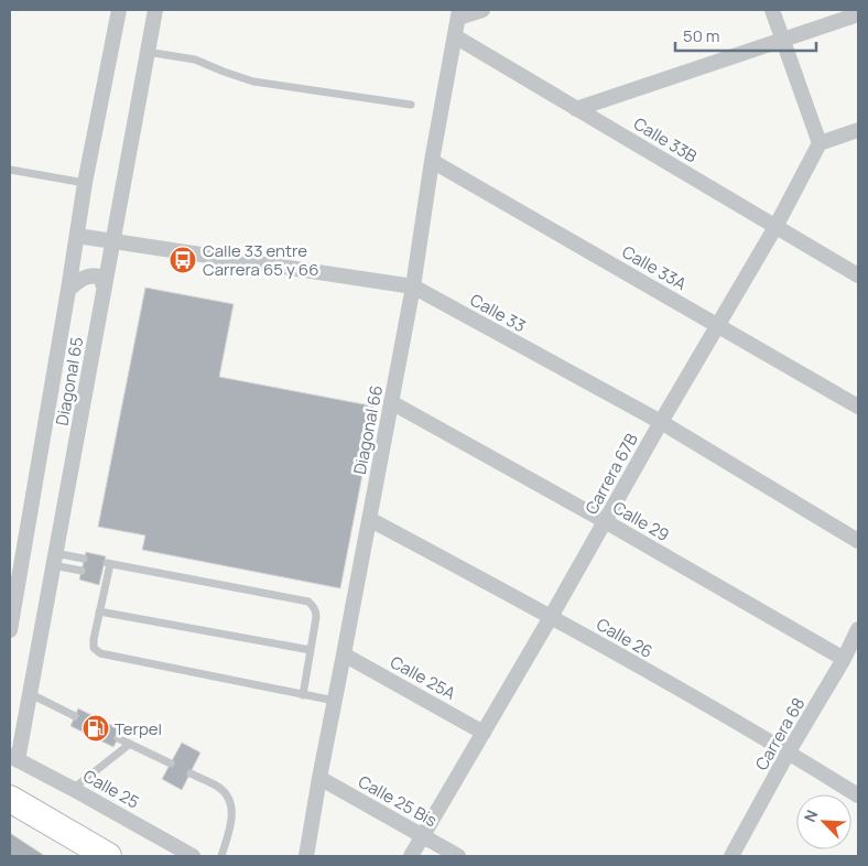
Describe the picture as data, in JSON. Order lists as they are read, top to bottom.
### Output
{
  "streets": {
    "street": [
      "Calle 33B",
      "Calle 33A",
      "Calle 33",
      "Diagonal 65",
      "Diagonal 66",
      "Carrera 67B",
      "Calle 29",
      "Calle 26",
      "Calle 25A",
      "Carrera 68",
      "Calle 25",
      "Calle 25 Bis"
    ]
  },
  "crossings": [
    ["Calle 33B", "Diagonal 66"],
    ["Calle 33B", "Carrera 67B"],
    ["Calle 33A", "Diagonal 66"],
    ["Calle 33A", "Carrera 67B"],
    ["Calle 33", "Diagonal 65"],
    ["Calle 33", "Diagonal 66"],
    ["Calle 33", "Carrera 67B"],
    ["Diagonal 65", "Calle 25"],
    ["Diagonal 66", "Calle 29"],
    ["Diagonal 66", "Calle 26"],
    ["Diagonal 66", "Calle 25A"],
    ["Diagonal 66", "Calle 25 Bis"],
    ["Carrera 67B", "Calle 29"],
    ["Carrera 67B", "Calle 26"],
    ["Carrera 67B", "Calle 25A"],
    ["Carrera 67B", "Calle 25 Bis"],
    ["Calle 29", "Carrera 68"],
    ["Calle 26", "Carrera 68"]
  ],
  "places": {
    "bus stop": ["Calle 33 entre Carrera 65 y 66"],
    "fuel station": ["Terpel"]
  },
  "scale_bar": "50 m",
  "north": "top left"
}
